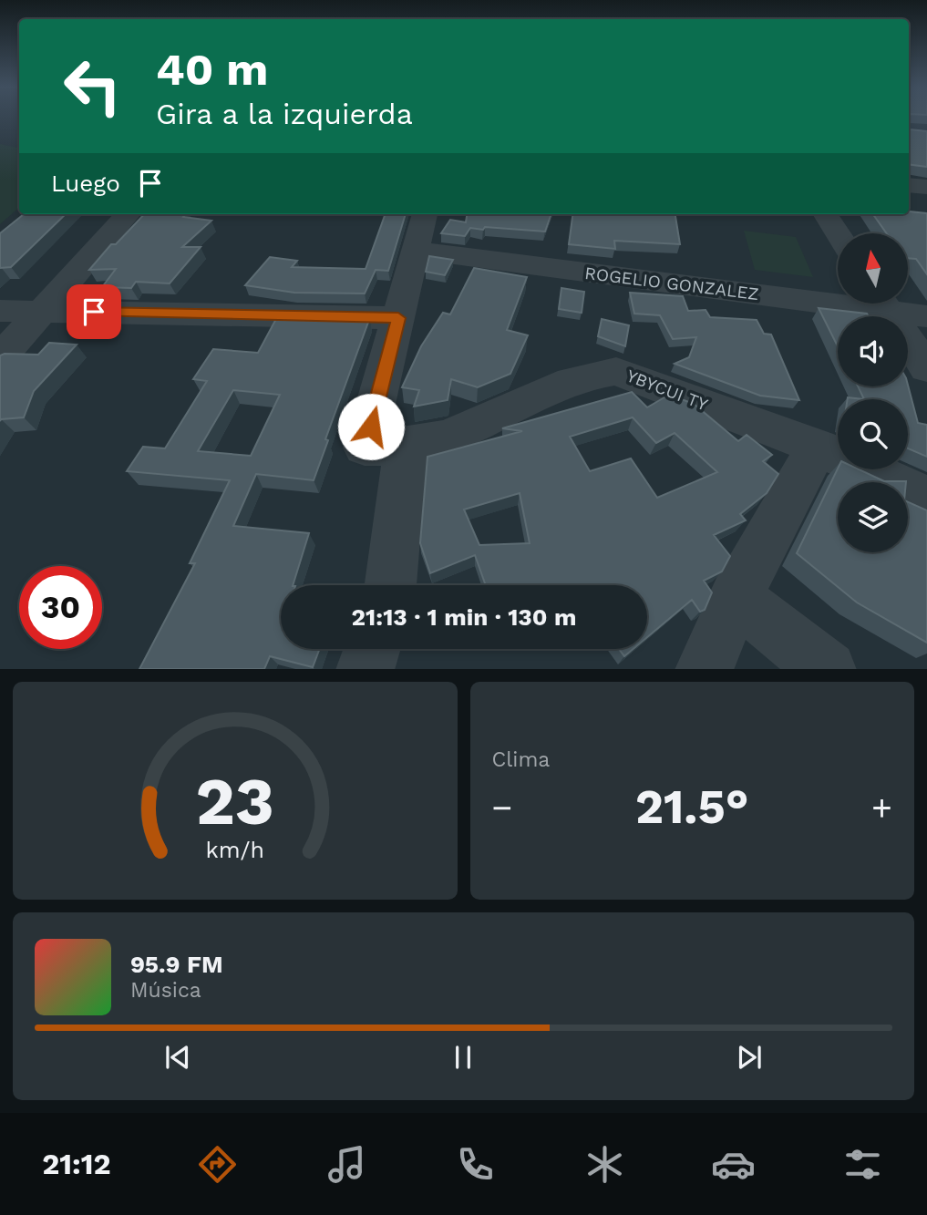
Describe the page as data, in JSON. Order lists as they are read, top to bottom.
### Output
{
  "streets": {
    "street": ["ROGELIO GONZALEZ", "YBYCUI TY"]
  },
  "north": "top",
  "page": {
    "turn": ["40 m", "Gira a la izquierda"],
    "then": "Luego",
    "limit": "30",
    "trip": "21:13 · 1 min · 130 m",
    "tile": "Clima",
    "heat": ["−", "21.5°", "+"],
    "song": ["95.9 FM", "Música"],
    "tabs": "21:12",
    "gauge": ["23", "km/h"]
  }
}
